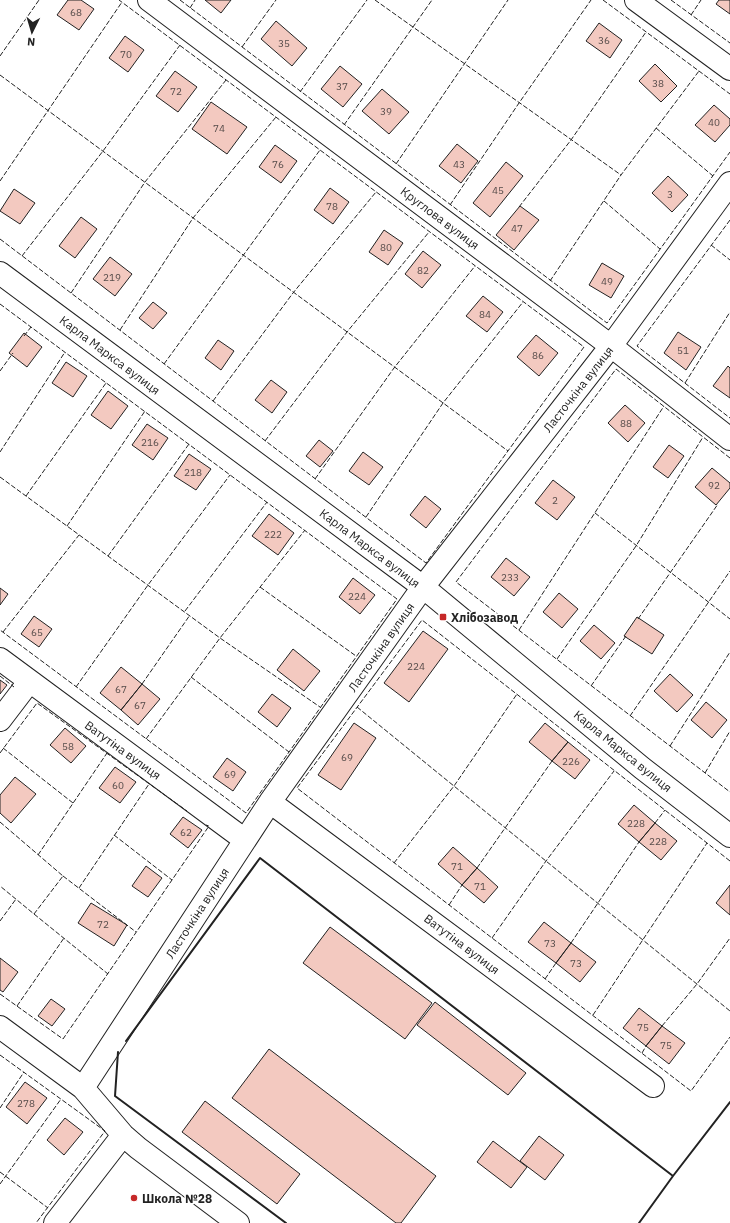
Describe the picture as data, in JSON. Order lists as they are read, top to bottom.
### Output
{
  "streets": {
    "street": [
      "Круглова вулиця",
      "Карла Маркса вулиця",
      "Ласточкіна вулиця",
      "Ватутіна вулиця"
    ]
  },
  "crossings": [
    ["Круглова вулиця", "Ласточкіна вулиця"],
    ["Карла Маркса вулиця", "Ласточкіна вулиця"],
    ["Ласточкіна вулиця", "Ватутіна вулиця"]
  ],
  "places": {
    "transit": ["Хлібозавод"],
    "other": ["Школа №28"]
  },
  "house_numbers": [
    "68",
    "36",
    "35",
    "70",
    "38",
    "37",
    "72",
    "39",
    "40",
    "74",
    "76",
    "43",
    "45",
    "3",
    "78",
    "47",
    "80",
    "82",
    "219",
    "49",
    "84",
    "51",
    "86",
    "88",
    "216",
    "218",
    "92",
    "2",
    "222",
    "233",
    "224",
    "65",
    "224",
    "67",
    "67",
    "58",
    "69",
    "226",
    "69",
    "60",
    "228",
    "62",
    "228",
    "71",
    "71",
    "72",
    "73",
    "73",
    "75",
    "75",
    "278"
  ],
  "north": "bottom"
}
